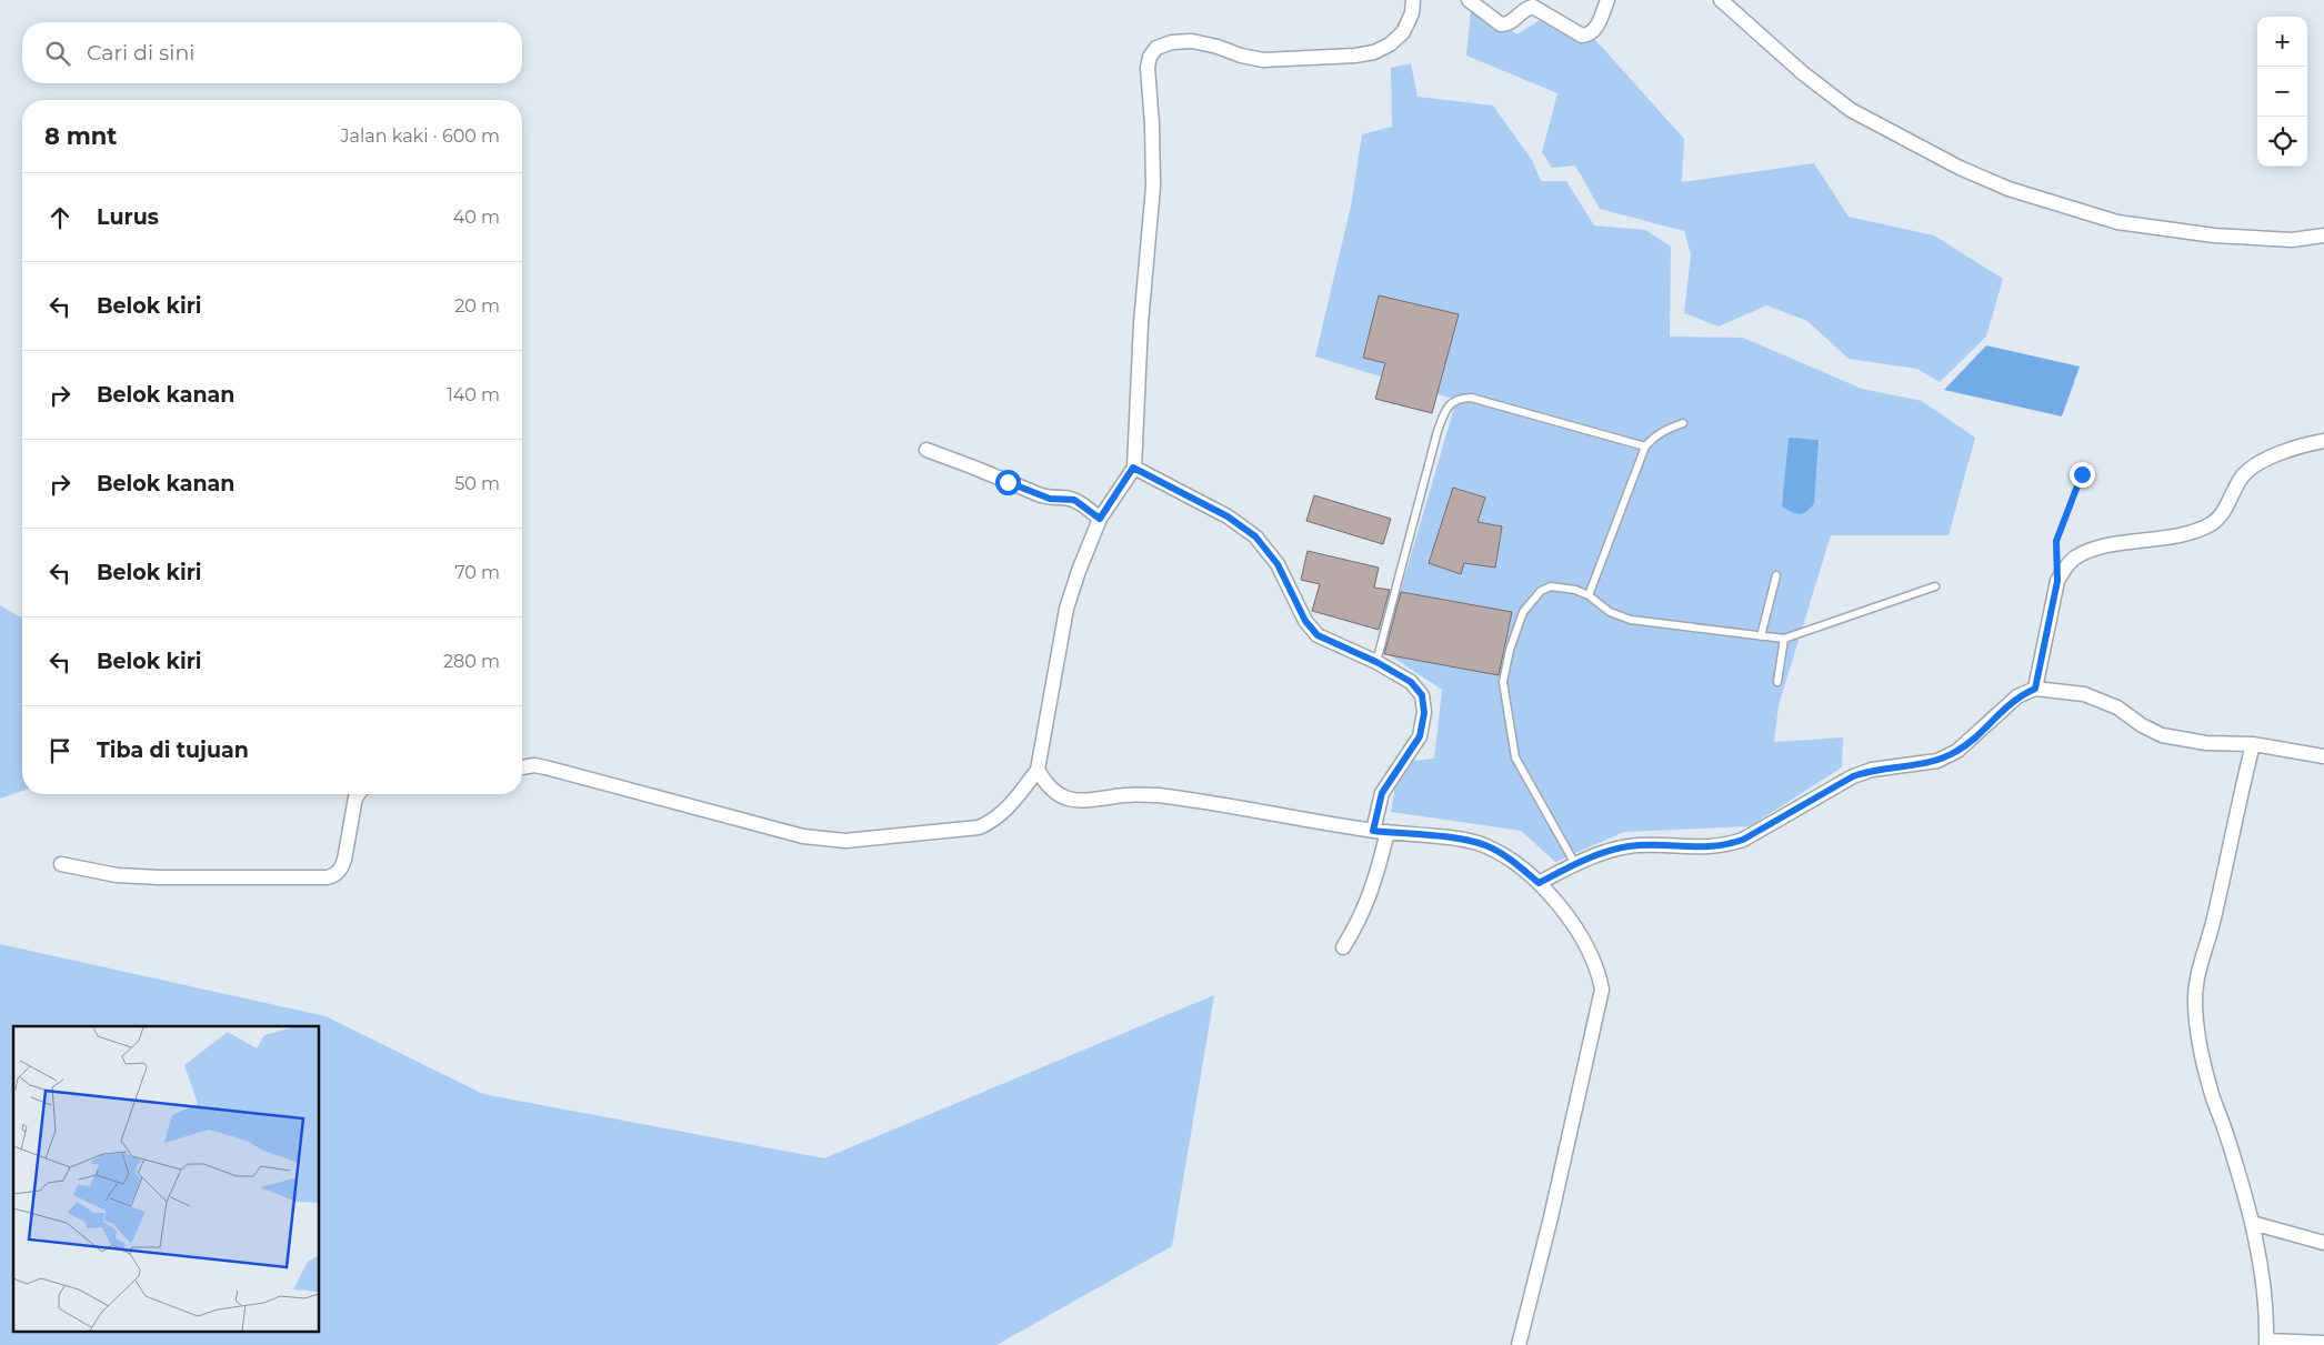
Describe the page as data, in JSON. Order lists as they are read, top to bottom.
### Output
{
  "page": {
    "map_buttons": ["+", "−"],
    "search": "Cari di sini",
    "heading": ["8 mnt", "Jalan kaki · 600 m"],
    "list": [
      ["Lurus", "40 m"],
      ["Belok kiri", "20 m"],
      ["Belok kanan", "140 m"],
      ["Belok kanan", "50 m"],
      ["Belok kiri", "70 m"],
      ["Belok kiri", "280 m"],
      "Tiba di tujuan"
    ]
  }
}
